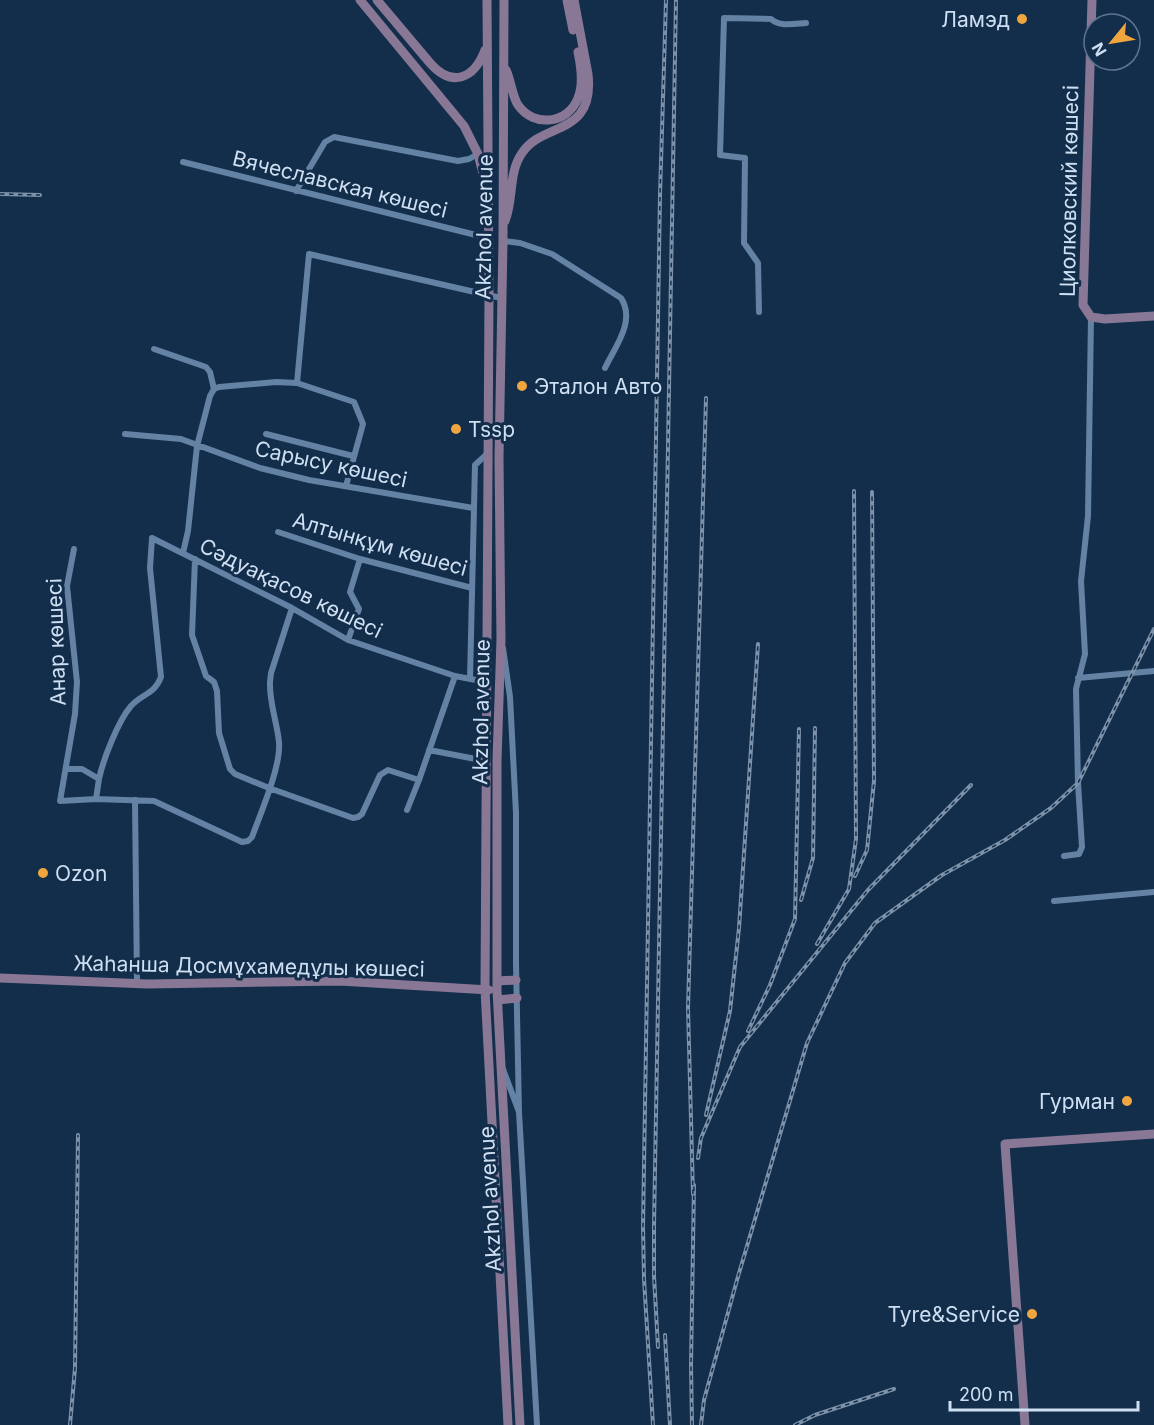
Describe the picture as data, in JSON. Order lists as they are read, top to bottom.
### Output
{
  "streets": {
    "main road": ["Циолковский көшесі", "Akzhol avenue", "Жаһанша Досмұхамедұлы көшесі"],
    "street": [
      "Вячеславская көшесі",
      "Сарысу көшесі",
      "Алтынқұм көшесі",
      "Сәдуақасов көшесі",
      "Анар көшесі"
    ]
  },
  "crossings": [
    ["Вячеславская көшесі", "Akzhol avenue"],
    ["Akzhol avenue", "Сәдуақасов көшесі"],
    ["Akzhol avenue", "Жаһанша Досмұхамедұлы көшесі"]
  ],
  "places": [
    "Ламэд",
    "Эталон Авто",
    "Tssp",
    "Ozon",
    "Гурман",
    "Tyre&Service"
  ],
  "scale_bar": "200 m",
  "north": "bottom left"
}
